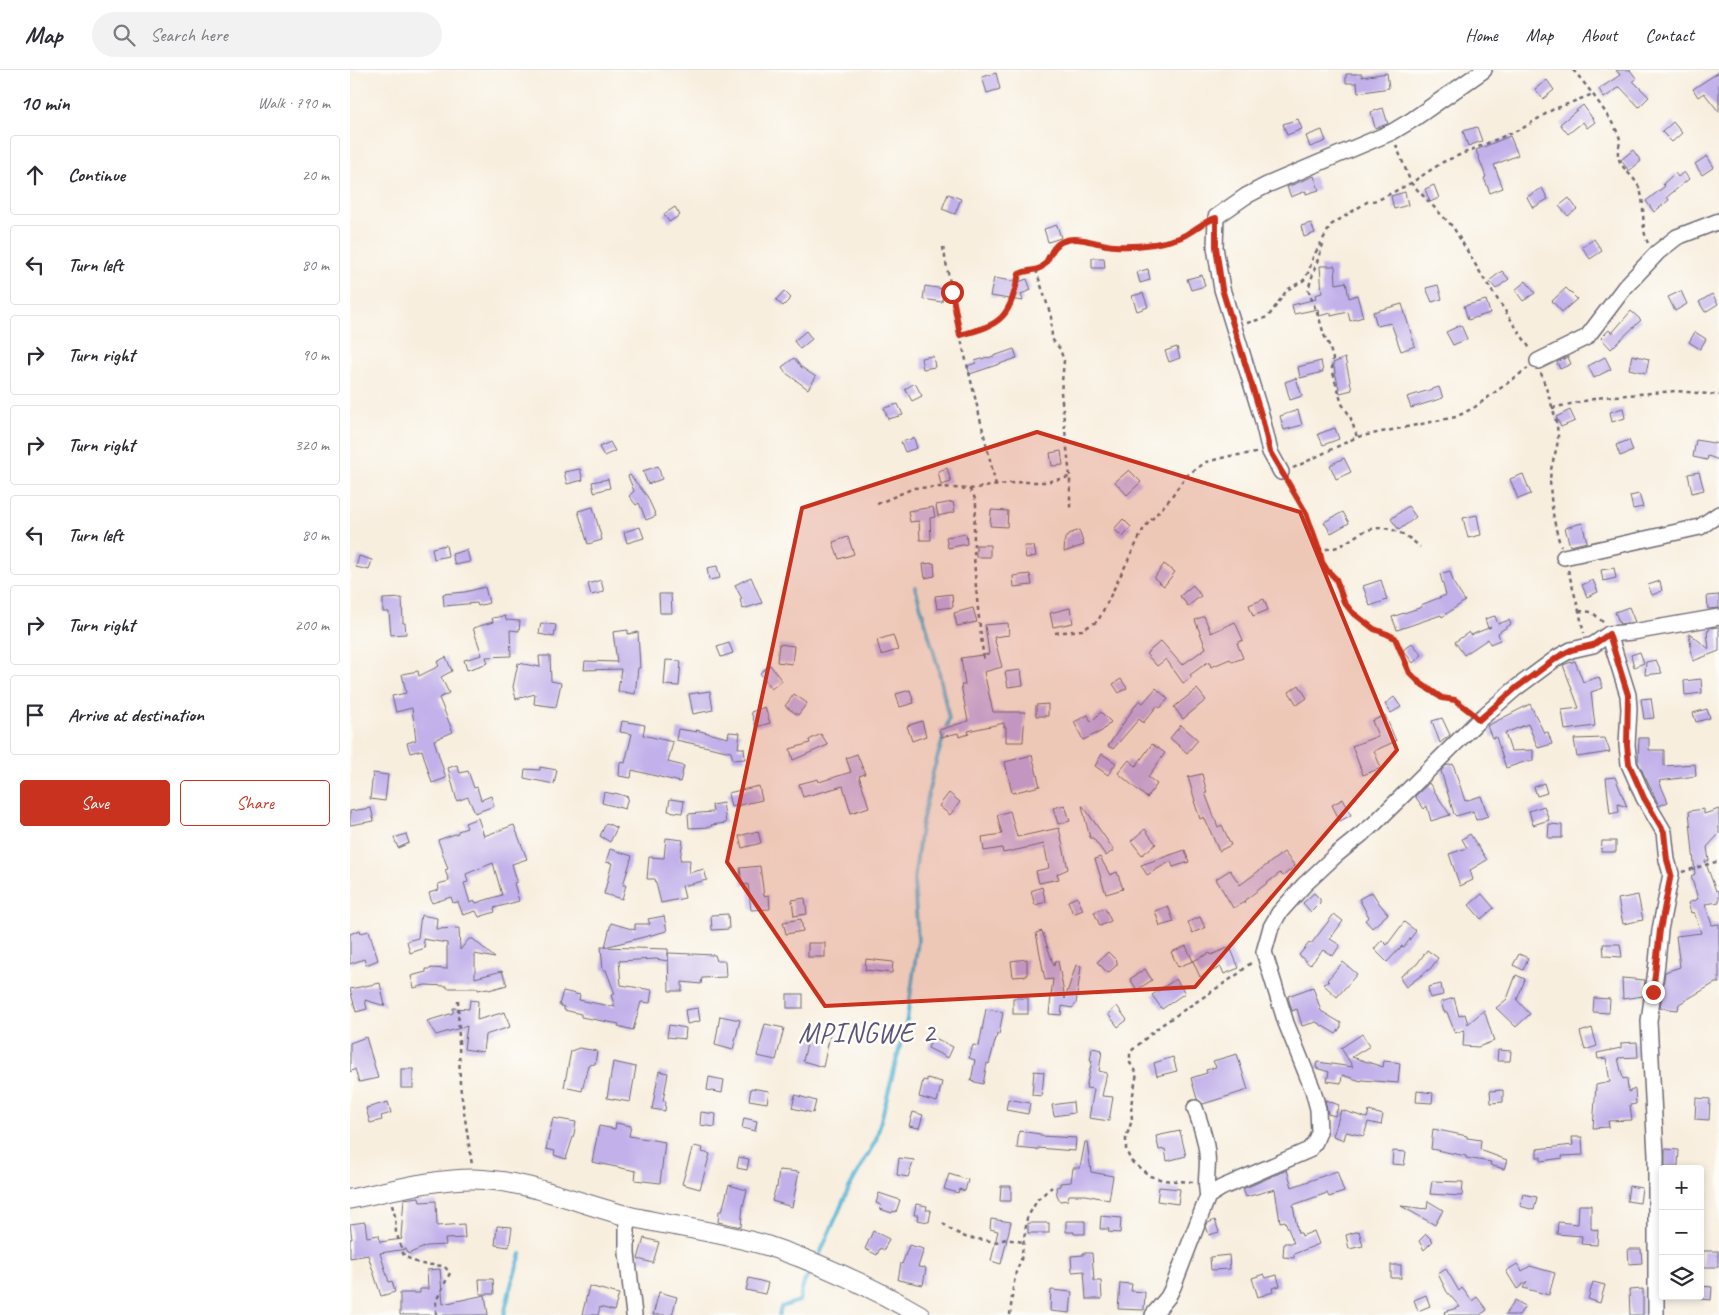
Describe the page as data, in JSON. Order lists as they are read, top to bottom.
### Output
{
  "districts": ["MPINGWE 2"],
  "page": {
    "header": "Map",
    "search": "Search here",
    "nav": [
      "Home",
      "Map",
      "About",
      "Contact"
    ],
    "heading": ["10 min", "Walk · 790 m"],
    "list": [
      ["Continue", "20 m"],
      ["Turn left", "80 m"],
      ["Turn right", "90 m"],
      ["Turn right", "320 m"],
      ["Turn left", "80 m"],
      ["Turn right", "200 m"],
      "Arrive at destination"
    ],
    "buttons": ["Save", "Share"],
    "map_buttons": ["+", "−"]
  }
}
